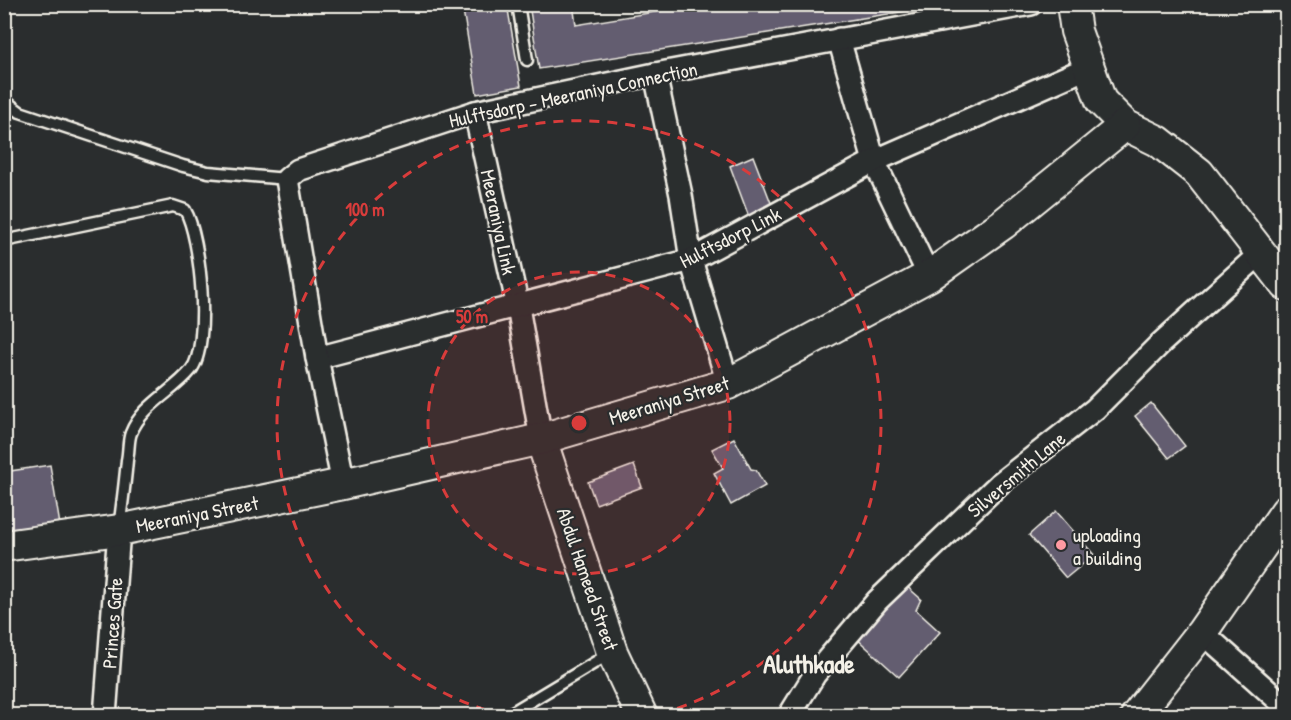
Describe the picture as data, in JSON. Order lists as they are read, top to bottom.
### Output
{
  "streets": {
    "street": [
      "Hulftsdorp – Meeraniya Connection",
      "Meeraniya Link",
      "Hulftsdorp Link",
      "Meeraniya Street",
      "Silversmith Lane",
      "Abdul Hameed Street",
      "Princes Gate"
    ]
  },
  "crossings": [
    ["Hulftsdorp – Meeraniya Connection", "Meeraniya Link"],
    ["Meeraniya Link", "Hulftsdorp Link"],
    ["Meeraniya Link", "Meeraniya Street"],
    ["Meeraniya Link", "Abdul Hameed Street"],
    ["Meeraniya Street", "Abdul Hameed Street"],
    ["Meeraniya Street", "Princes Gate"]
  ],
  "districts": ["Aluthkade"],
  "places": ["uploading a building"],
  "rings": ["100 m", "50 m"]
}
